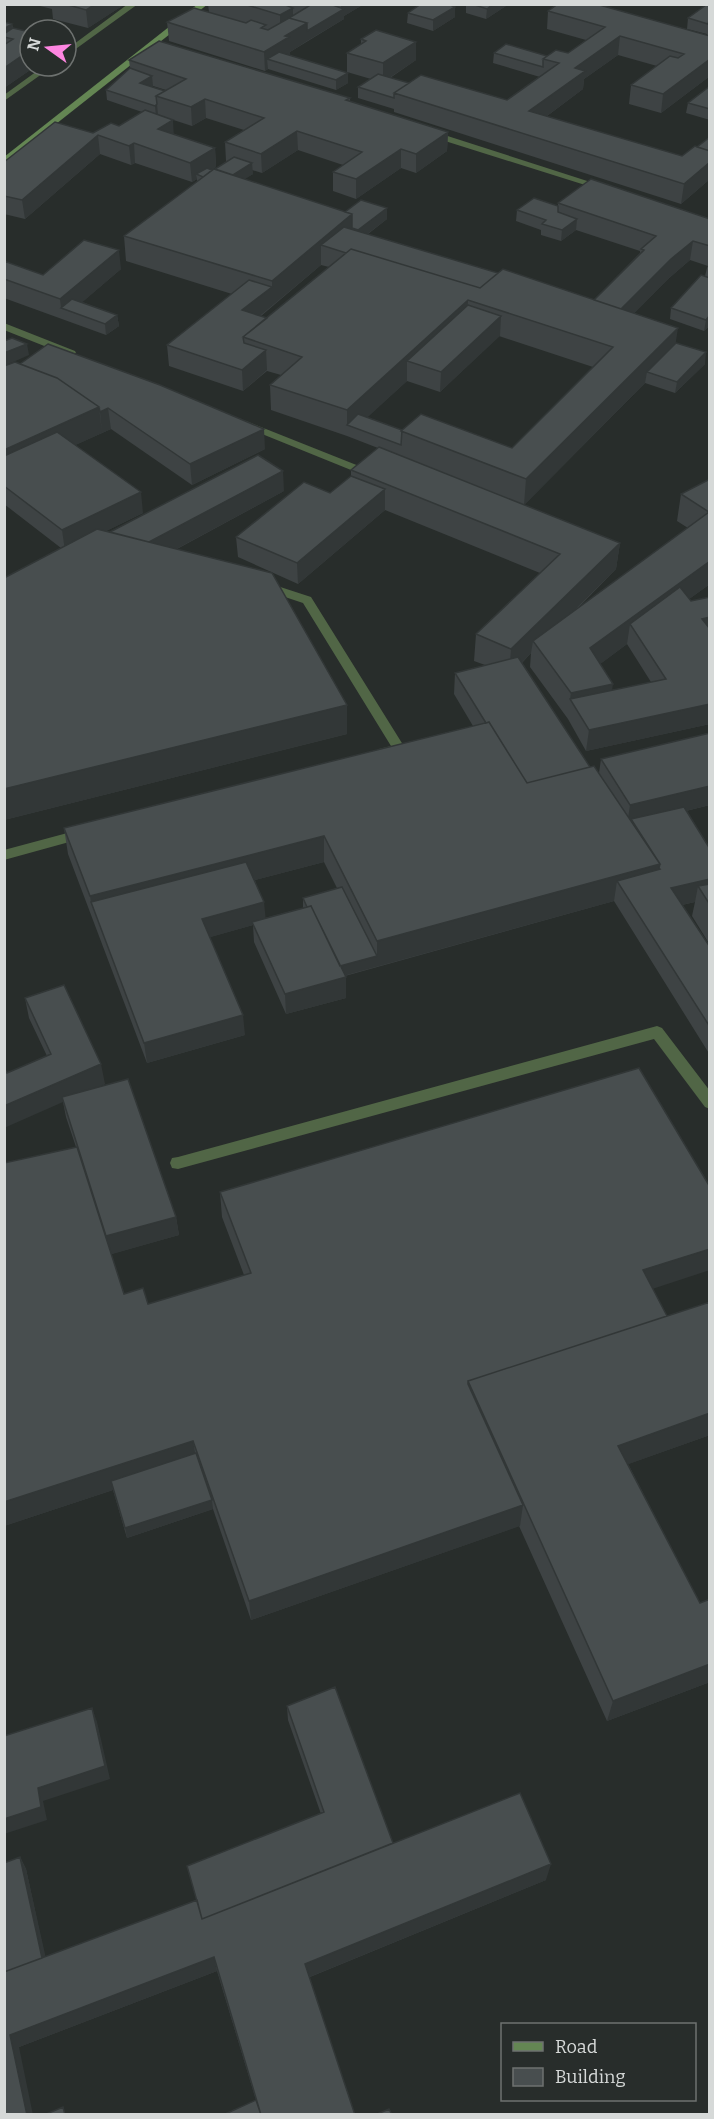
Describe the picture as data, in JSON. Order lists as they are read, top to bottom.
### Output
{
  "legend": ["Road", "Building"],
  "north": "left"
}
